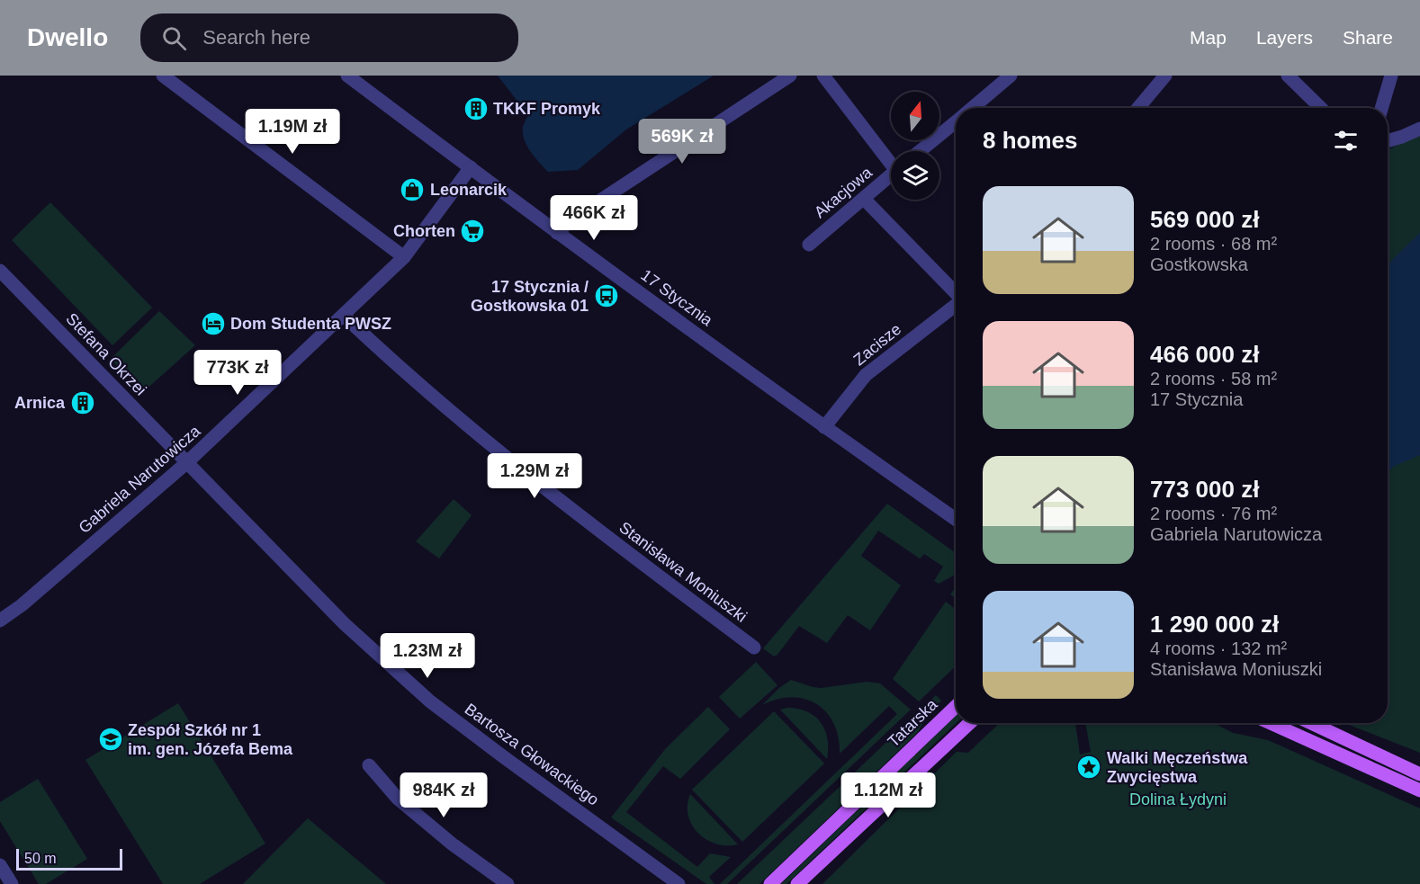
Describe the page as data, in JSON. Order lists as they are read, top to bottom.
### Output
{
  "streets": {
    "main road": ["Tatarska"],
    "street": [
      "Akacjowa",
      "17 Stycznia",
      "Zacisze",
      "Stefana Okrzei",
      "Gabriela Narutowicza",
      "Stanisława Moniuszki",
      "Bartosza Głowackiego"
    ]
  },
  "crossings": [
    ["17 Stycznia", "Zacisze"],
    ["17 Stycznia", "Gabriela Narutowicza"],
    ["Stefana Okrzei", "Gabriela Narutowicza"],
    ["Stefana Okrzei", "Bartosza Głowackiego"],
    ["Gabriela Narutowicza", "Stanisława Moniuszki"],
    ["Gabriela Narutowicza", "Bartosza Głowackiego"]
  ],
  "parks": ["Dolina Łydyni"],
  "places": {
    "building": ["TKKF Promyk", "Arnica"],
    "shop": ["Leonarcik"],
    "supermarket": ["Chorten"],
    "bus stop": ["17 Stycznia / Gostkowska 01"],
    "hotel": ["Dom Studenta PWSZ"],
    "school or university": ["Zespół Szkół nr 1 im. gen. Józefa Bema"],
    "place": ["Walki Męczeństwa Zwycięstwa"]
  },
  "scale_bar": "50 m",
  "north": "top",
  "page": {
    "header": "Dwello",
    "search": "Search here",
    "nav": ["Map", "Layers", "Share"],
    "heading": "8 homes",
    "price": [
      "1.19M zł",
      "569K zł",
      "466K zł",
      "773K zł",
      "1.29M zł",
      "1.23M zł",
      "984K zł",
      "1.12M zł"
    ],
    "list": [
      {
        "name": "569 000 zł",
        "note": "2 rooms · 68 m² · Gostkowska"
      },
      {
        "name": "466 000 zł",
        "note": "2 rooms · 58 m² · 17 Stycznia"
      },
      {
        "name": "773 000 zł",
        "note": "2 rooms · 76 m² · Gabriela Narutowicza"
      },
      {
        "name": "1 290 000 zł",
        "note": "4 rooms · 132 m² · Stanisława Moniuszki"
      }
    ],
    "scale": "50 m"
  }
}
